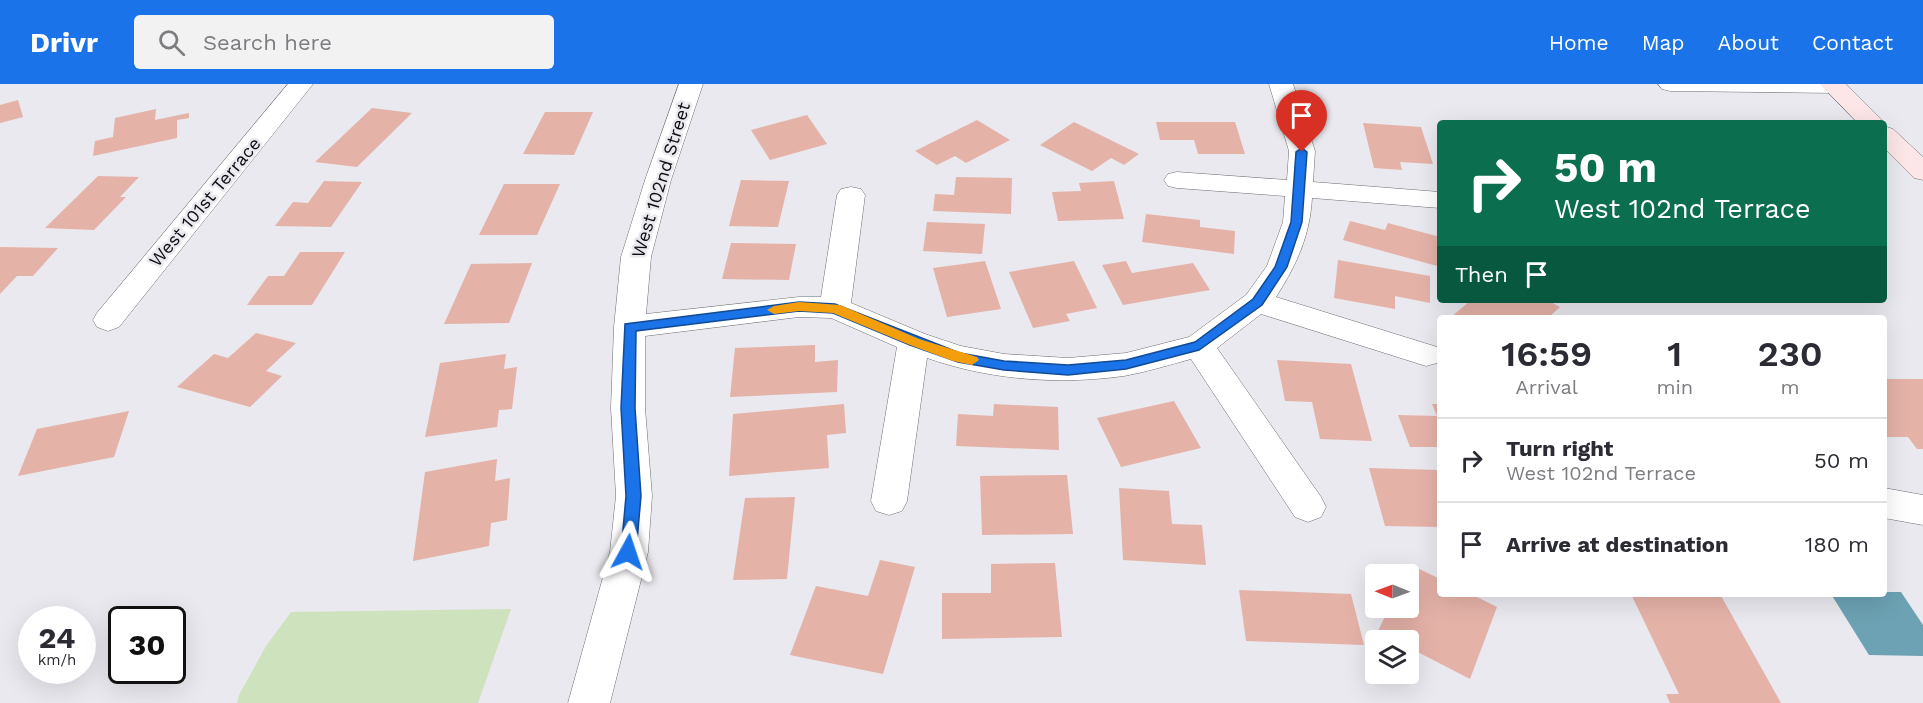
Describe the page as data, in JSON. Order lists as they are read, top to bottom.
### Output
{
  "streets": {
    "street": ["West 102nd Street", "West 101st Terrace"]
  },
  "north": "left",
  "page": {
    "header": "Drivr",
    "search": "Search here",
    "nav": [
      "Home",
      "Map",
      "About",
      "Contact"
    ],
    "turn": ["50 m", "West 102nd Terrace"],
    "then": "Then",
    "eta": [
      "16:59",
      "Arrival",
      "1",
      "min",
      "230",
      "m"
    ],
    "list": [
      {
        "name": "Turn right",
        "note": "West 102nd Terrace",
        "value": "50 m"
      },
      {
        "name": "Arrive at destination",
        "value": "180 m"
      }
    ],
    "speed": "24 km/h",
    "limit": "30"
  }
}
